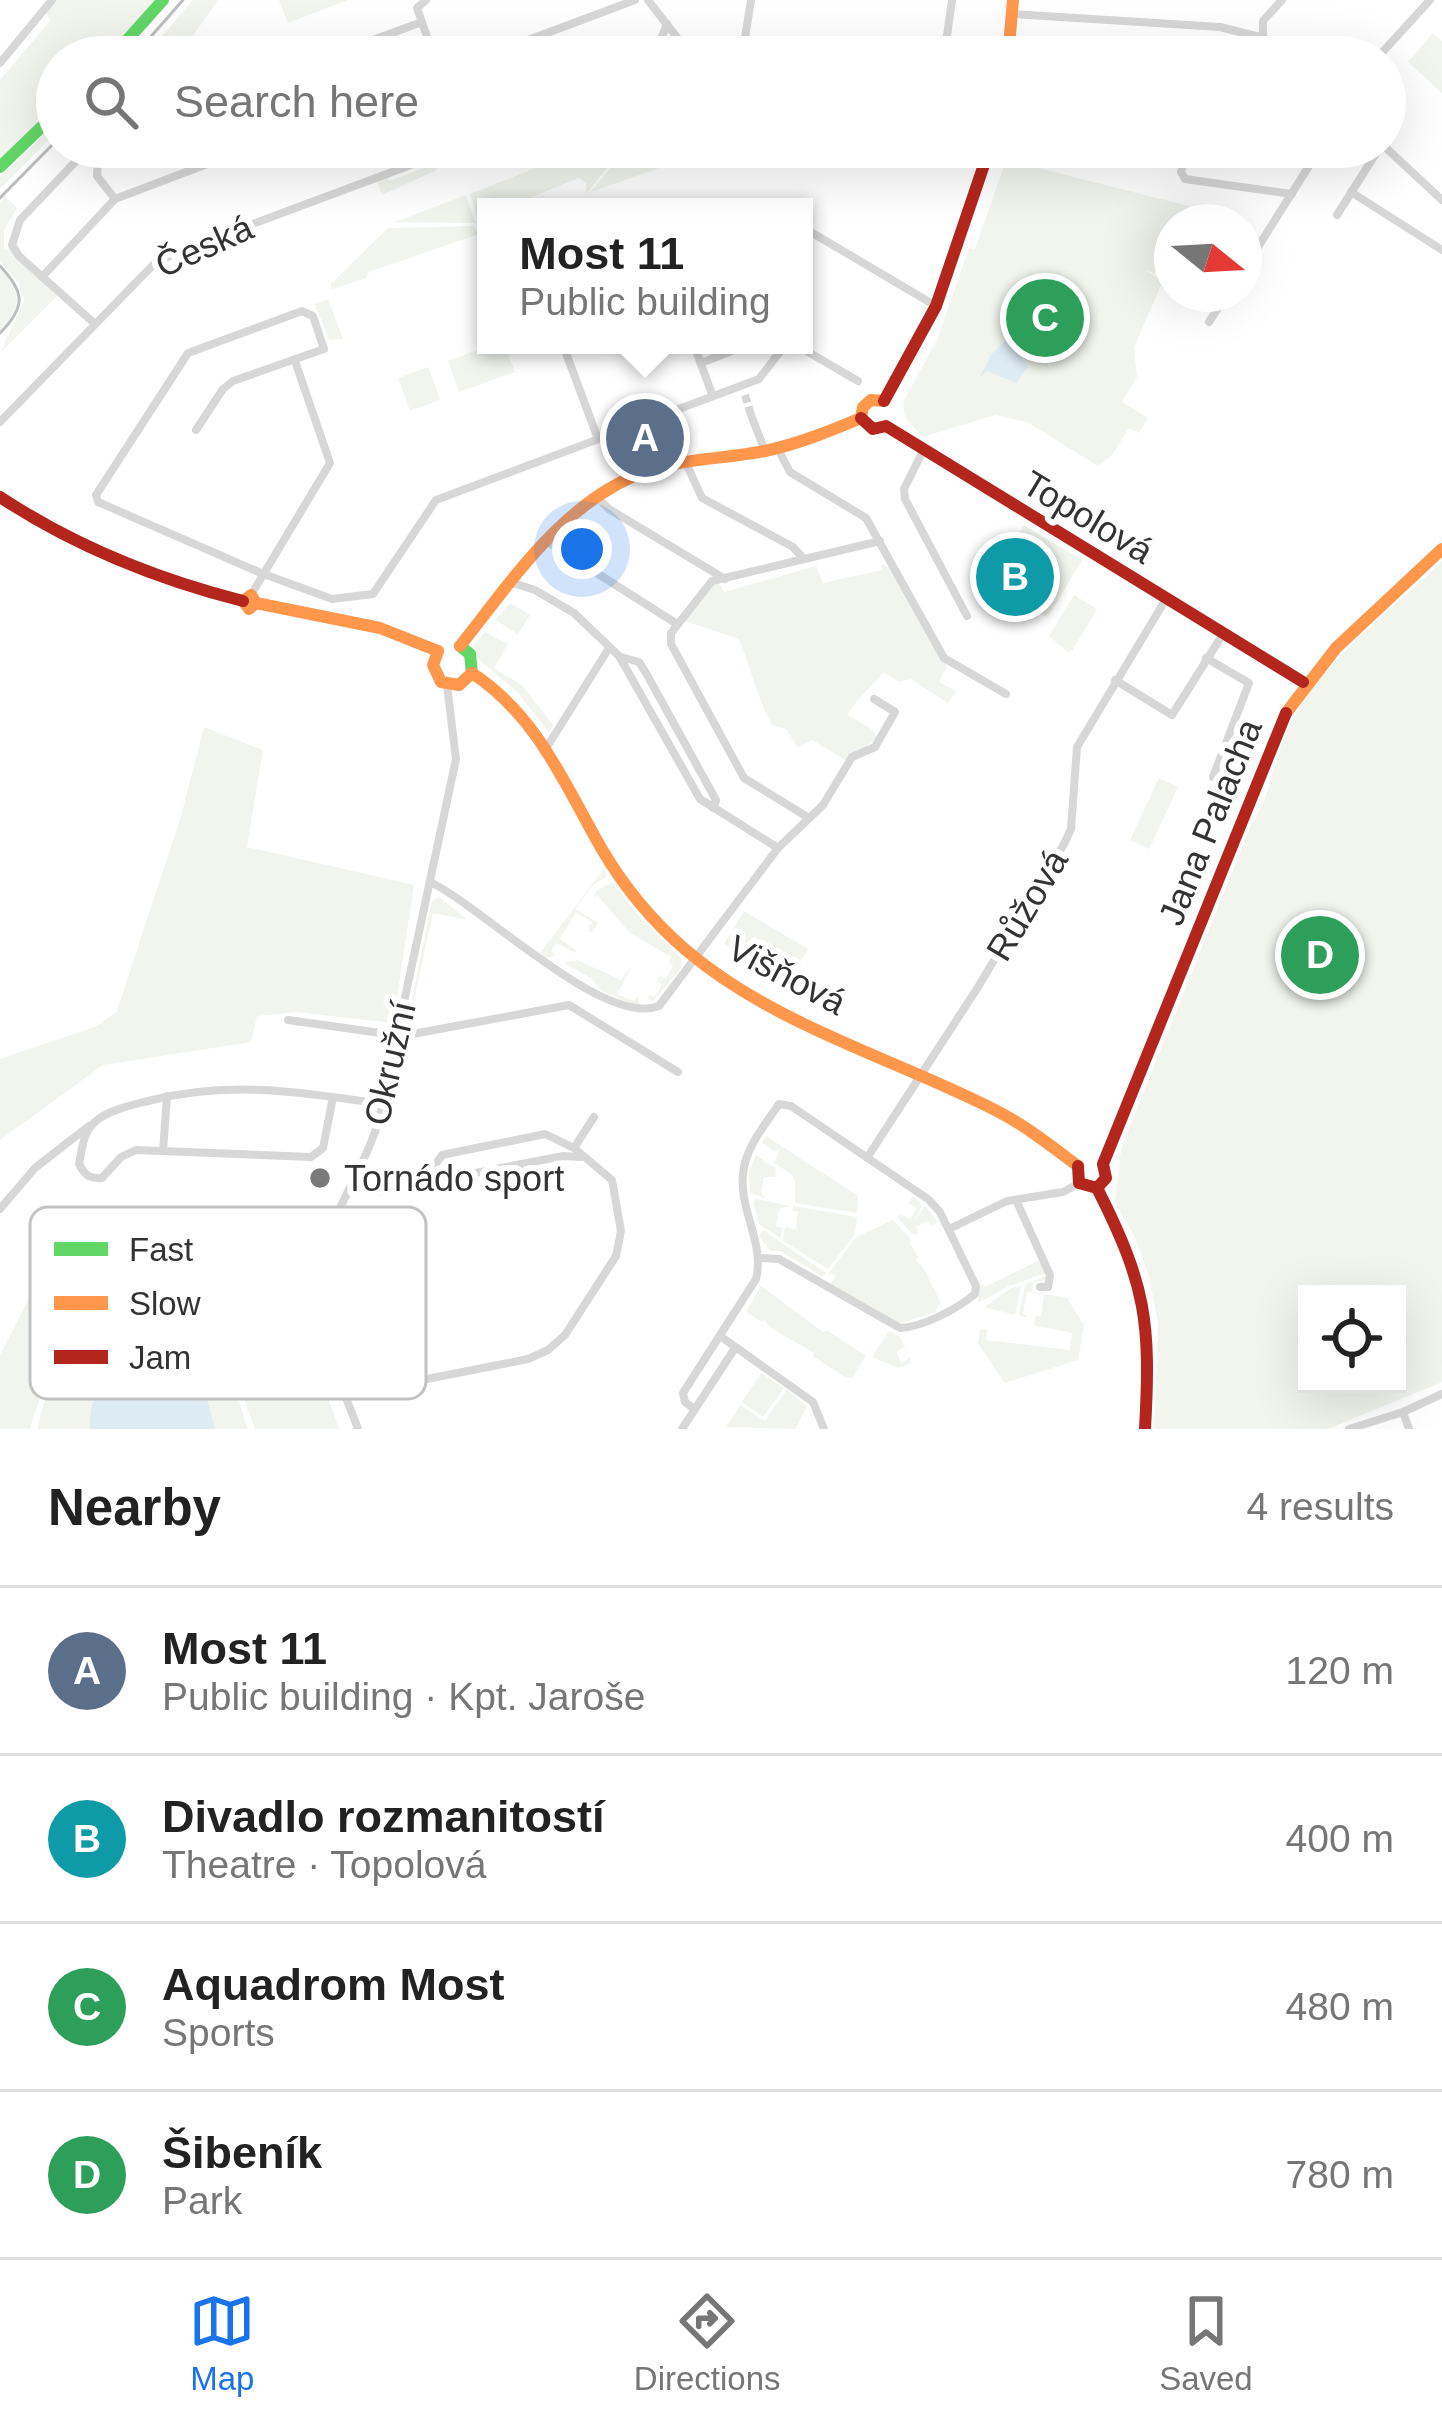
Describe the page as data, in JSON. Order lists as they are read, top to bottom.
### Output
{
  "streets": {
    "street": [
      "Česká",
      "Topolová",
      "Jana Palacha",
      "Růžová",
      "Višňová",
      "Okružní"
    ]
  },
  "crossings": [
    ["Topolová", "Jana Palacha"],
    ["Topolová", "Růžová"],
    ["Jana Palacha", "Višňová"],
    ["Růžová", "Višňová"],
    ["Višňová", "Okružní"]
  ],
  "places": ["Tornádo sport"],
  "legend": ["Fast", "Slow", "Jam"],
  "north": "right",
  "page": {
    "search": "Search here",
    "popup": ["Most 11", "Public building"],
    "pins": [
      "C",
      "A",
      "B",
      "D"
    ],
    "heading": ["Nearby", "4 results"],
    "list": [
      {
        "mark": "A",
        "name": "Most 11",
        "note": "Public building · Kpt. Jaroše",
        "value": "120 m"
      },
      {
        "mark": "B",
        "name": "Divadlo rozmanitostí",
        "note": "Theatre · Topolová",
        "value": "400 m"
      },
      {
        "mark": "C",
        "name": "Aquadrom Most",
        "note": "Sports",
        "value": "480 m"
      },
      {
        "mark": "D",
        "name": "Šibeník",
        "note": "Park",
        "value": "780 m"
      }
    ],
    "nav": ["Map", "Directions", "Saved"]
  }
}
